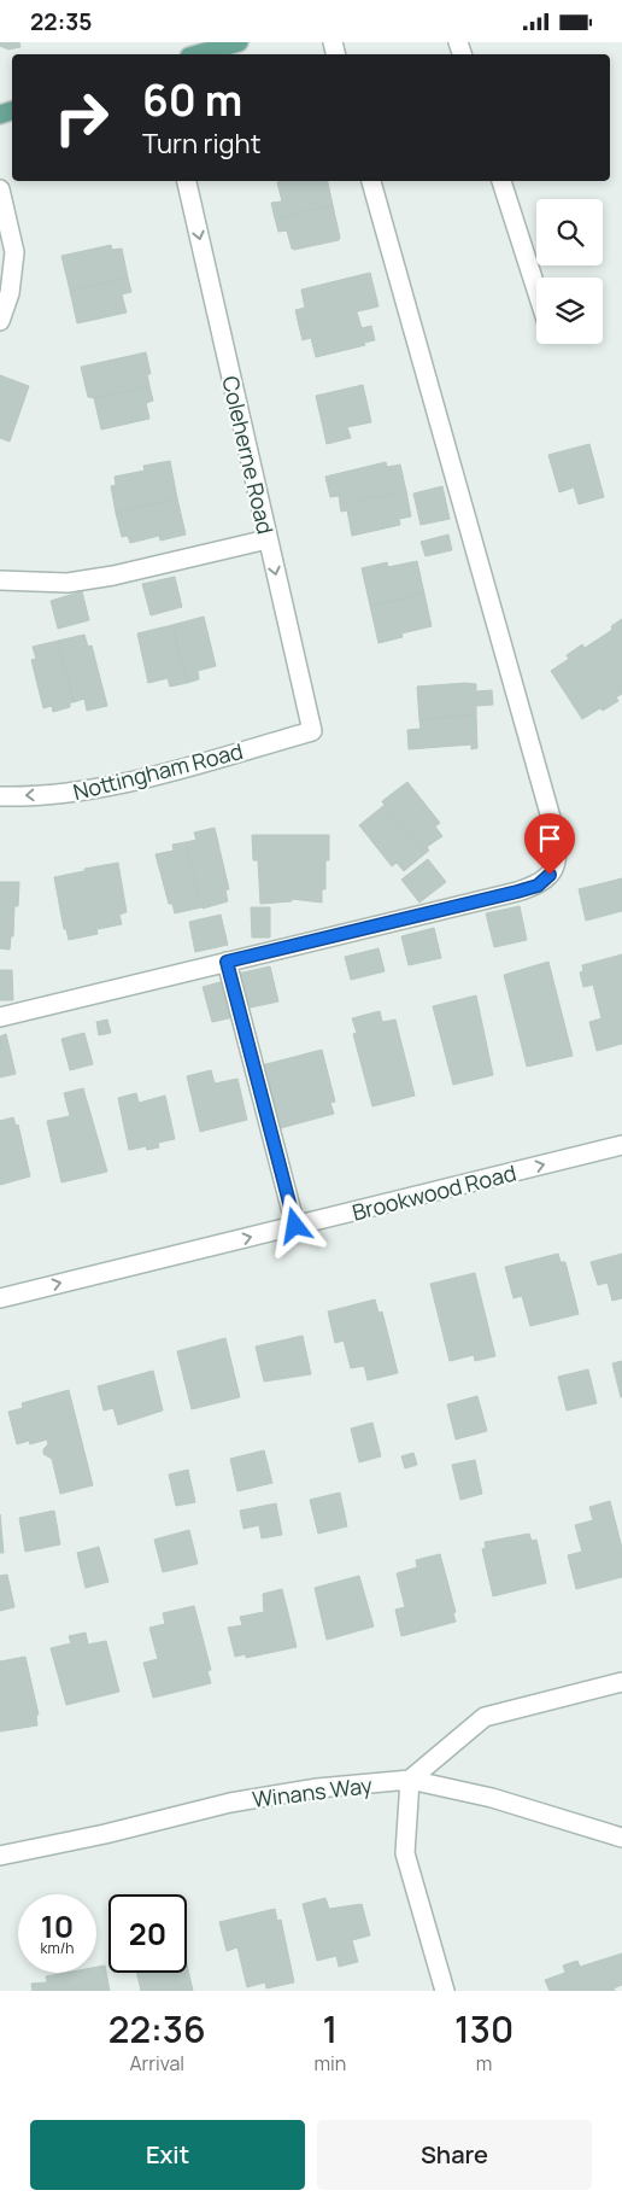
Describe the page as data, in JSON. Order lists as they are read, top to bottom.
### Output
{
  "streets": {
    "street": [
      "Coleherne Road",
      "Nottingham Road",
      "Brookwood Road",
      "Winans Way"
    ]
  },
  "crossings": [
    ["Coleherne Road", "Nottingham Road"]
  ],
  "one_way": ["Coleherne Road", "Nottingham Road", "Brookwood Road"],
  "page": {
    "status": "22:35",
    "turn": ["60 m", "Turn right"],
    "speed": "10 km/h",
    "limit": "20",
    "eta": [
      "22:36",
      "Arrival",
      "1",
      "min",
      "130",
      "m"
    ],
    "buttons": ["Exit", "Share"]
  }
}
